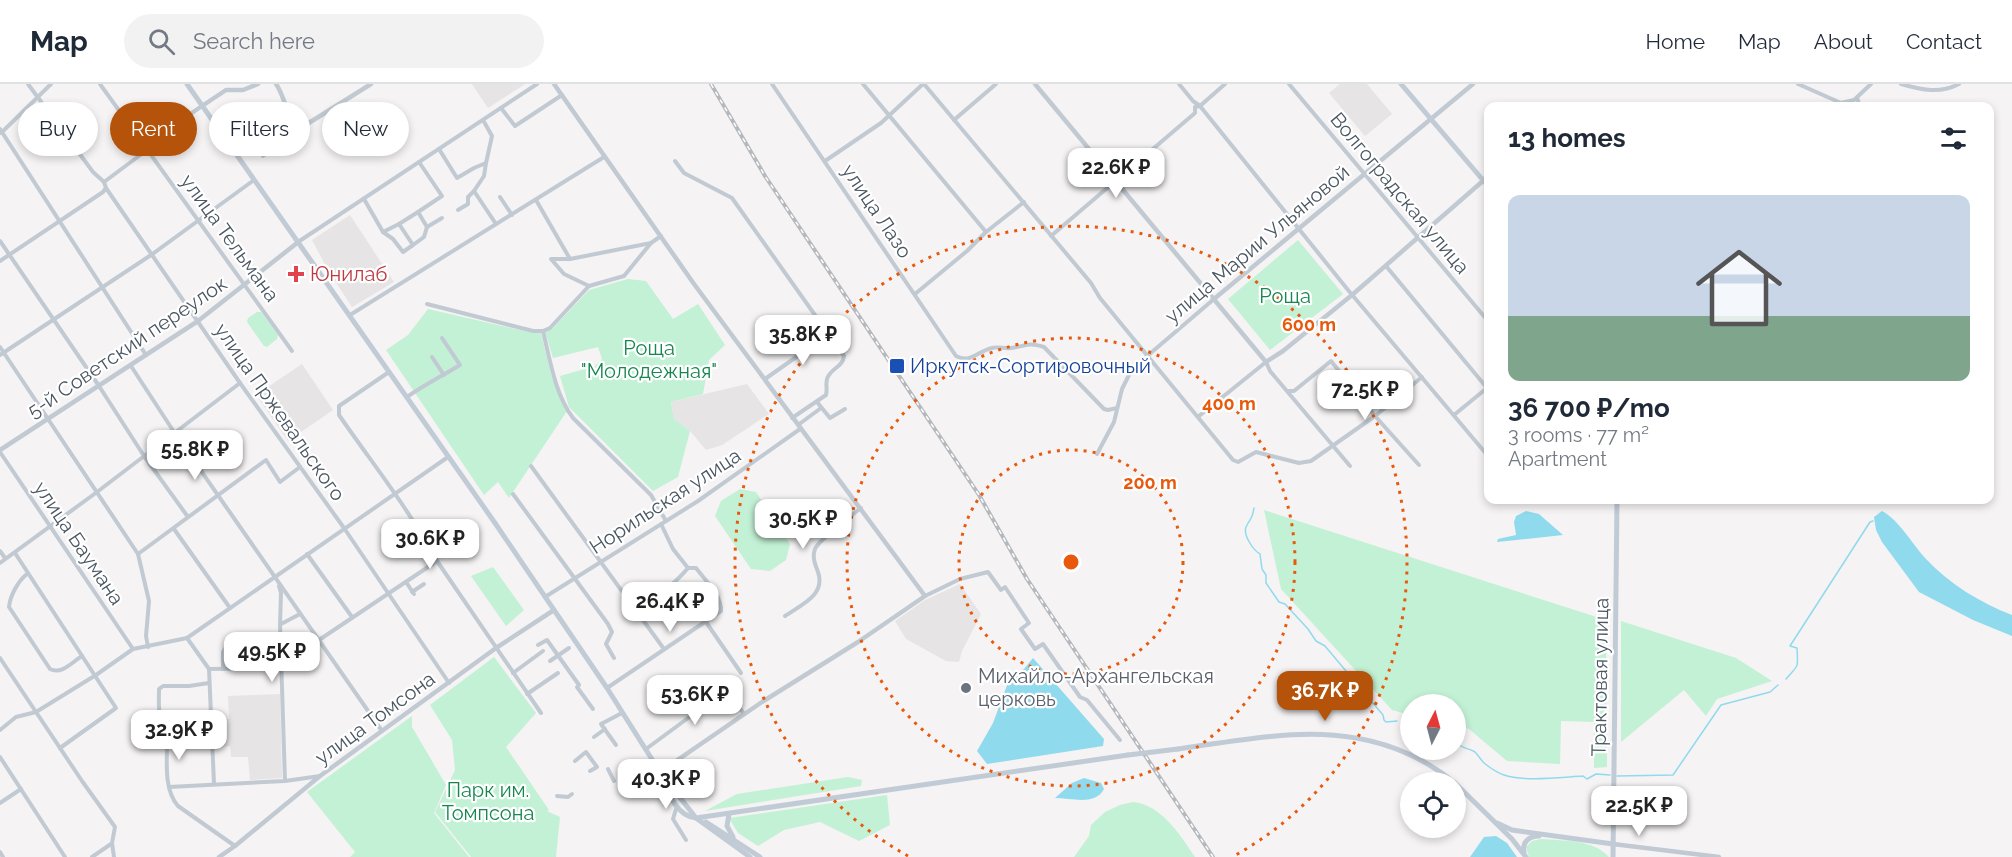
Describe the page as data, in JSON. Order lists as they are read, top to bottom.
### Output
{
  "streets": {
    "main road": ["Трактовая улица"],
    "street": [
      "Волгоградская улица",
      "улица Лазо",
      "улица Тельмана",
      "улица Марии Ульяновой",
      "5-й Советский переулок",
      "улица Пржевальского",
      "Норильская улица",
      "улица Баумана",
      "улица Томсона"
    ]
  },
  "crossings": [
    ["Волгоградская улица", "улица Марии Ульяновой"],
    ["улица Лазо", "улица Марии Ульяновой"],
    ["улица Тельмана", "5-й Советский переулок"],
    ["5-й Советский переулок", "улица Пржевальского"],
    ["5-й Советский переулок", "улица Баумана"],
    ["улица Пржевальского", "улица Томсона"]
  ],
  "parks": ["Роща", "Роща \"Молодежная\"", "Парк им. Томпсона"],
  "places": {
    "health": ["Юнилаб"],
    "transit": ["Иркутск-Сортировочный"],
    "other": ["Михайло-Архангельская церковь"]
  },
  "north": "top",
  "page": {
    "header": "Map",
    "search": "Search here",
    "nav": [
      "Home",
      "Map",
      "About",
      "Contact"
    ],
    "chip": [
      "Buy",
      "Rent",
      "Filters",
      "New"
    ],
    "heading": "13 homes",
    "price": [
      "22.6K ₽",
      "35.8K ₽",
      "72.5K ₽",
      "55.8K ₽",
      "30.5K ₽",
      "30.6K ₽",
      "26.4K ₽",
      "49.5K ₽",
      "36.7K ₽",
      "53.6K ₽",
      "32.9K ₽",
      "40.3K ₽",
      "22.5K ₽"
    ],
    "list": [
      {
        "name": "36 700 ₽/mo",
        "note": "3 rooms · 77 m² · Apartment"
      }
    ]
  },
  "rings": ["600 m", "400 m", "200 m"]
}
